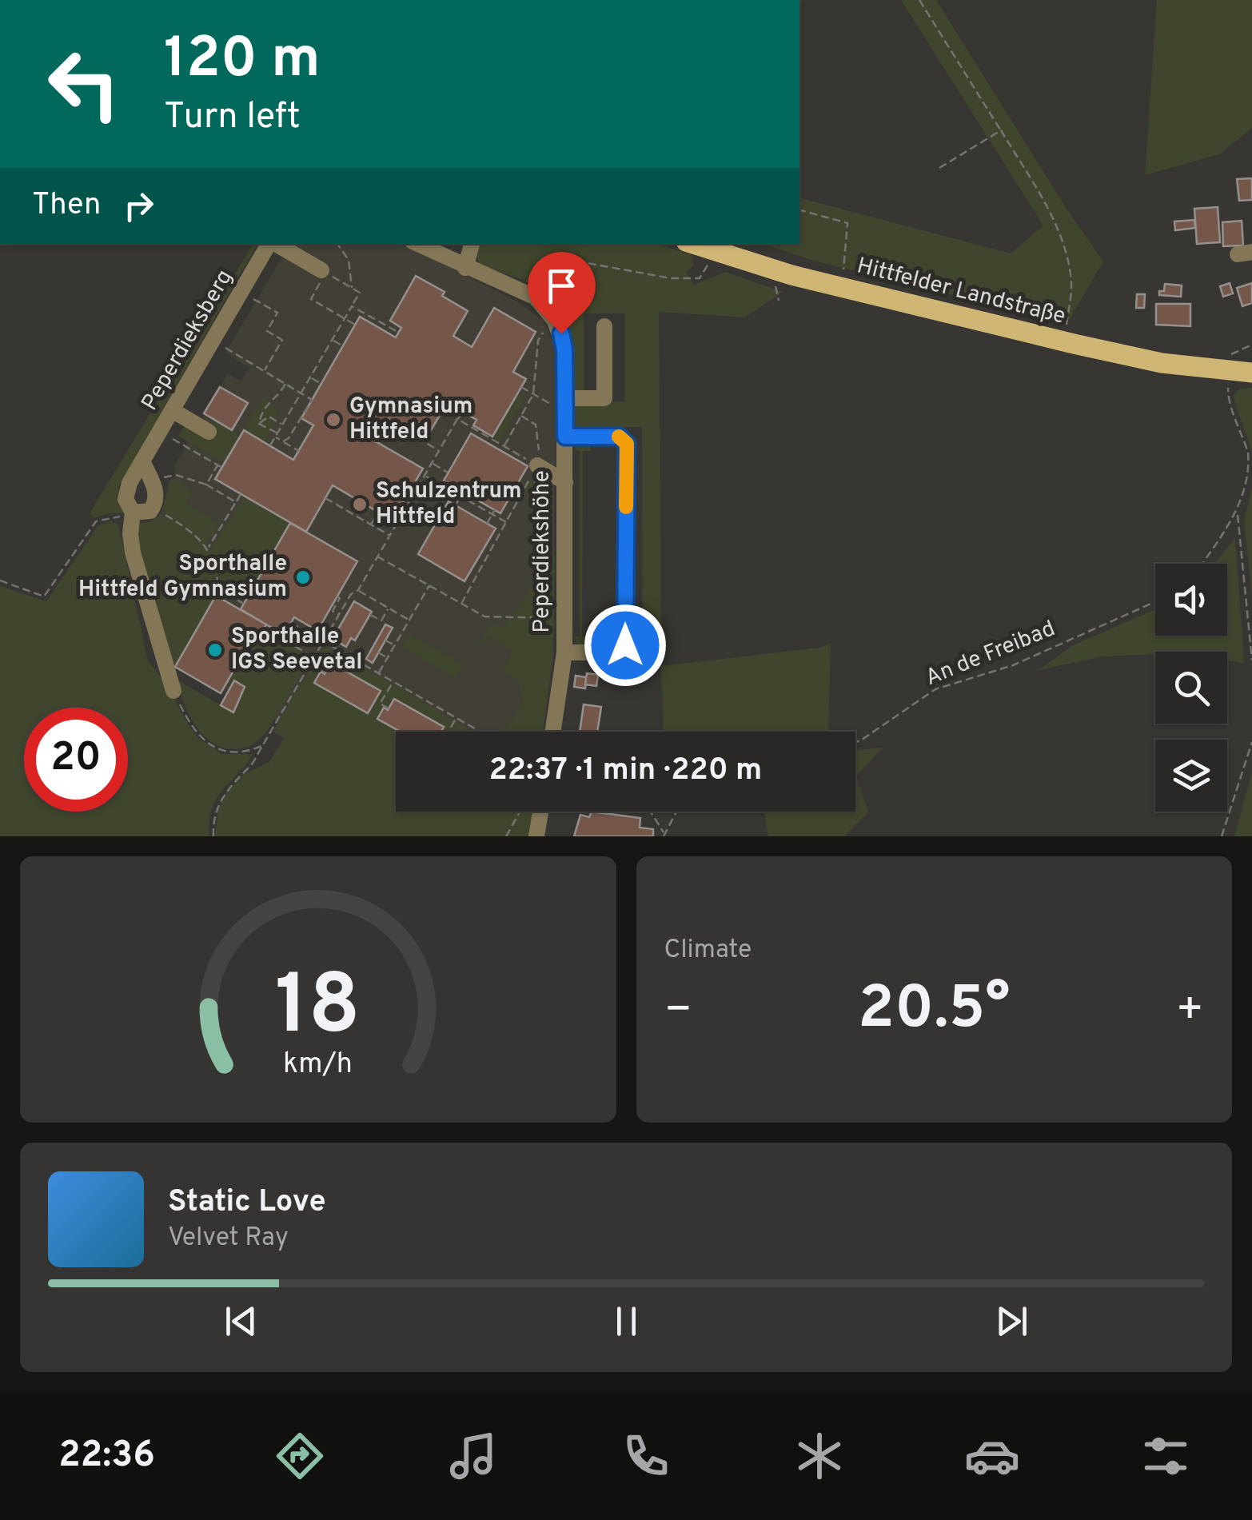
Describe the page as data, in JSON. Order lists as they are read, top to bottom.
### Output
{
  "streets": {
    "main road": ["Hittfelder Landstraße"],
    "street": ["Peperdieksberg", "Peperdiekshöhe"],
    "path": ["An de Freibad"]
  },
  "places": [
    "Gymnasium Hittfeld",
    "Schulzentrum Hittfeld",
    "Sporthalle Hittfeld Gymnasium",
    "Sporthalle IGS Seevetal"
  ],
  "page": {
    "turn": ["120 m", "Turn left"],
    "then": "Then",
    "limit": "20",
    "trip": "22:37 · 1 min · 220 m",
    "tile": "Climate",
    "heat": ["−", "20.5°", "+"],
    "song": ["Static Love", "Velvet Ray"],
    "tabs": "22:36",
    "gauge": ["18", "km/h"]
  }
}
